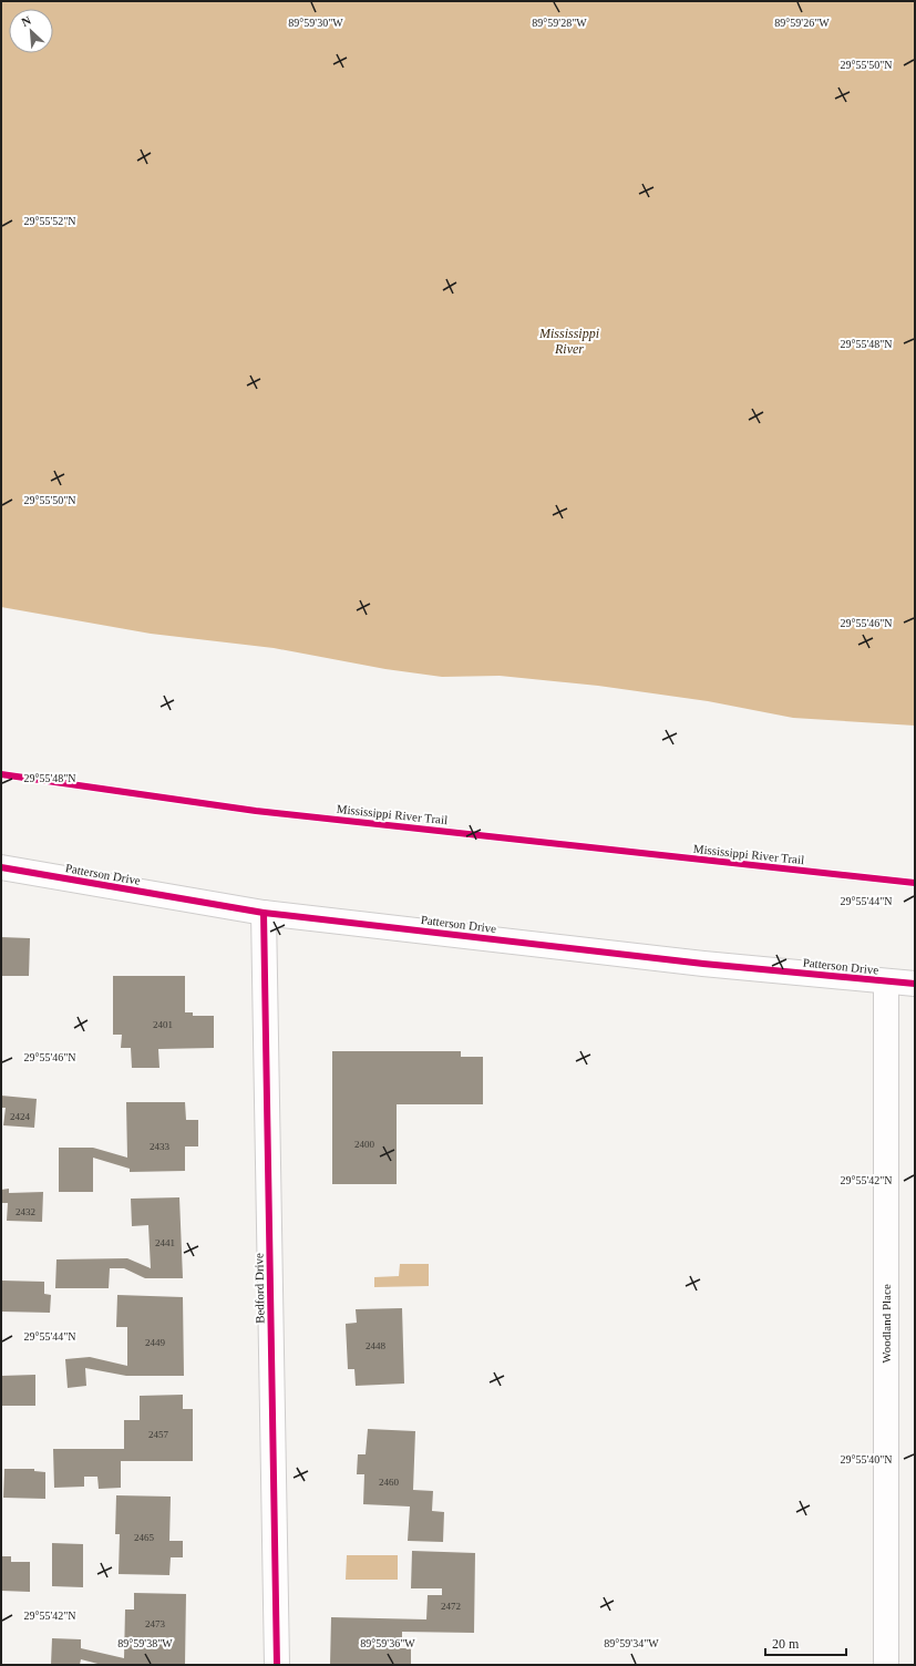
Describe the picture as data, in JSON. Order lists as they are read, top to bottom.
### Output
{
  "streets": {
    "street": ["Patterson Drive", "Bedford Drive", "Woodland Place"],
    "cycle path": ["Mississippi River Trail"]
  },
  "crossings": [
    ["Patterson Drive", "Bedford Drive"],
    ["Patterson Drive", "Woodland Place"]
  ],
  "water": ["Mississippi River"],
  "house_numbers": [
    "2401",
    "2424",
    "2400",
    "2433",
    "2432",
    "2441",
    "2449",
    "2448",
    "2457",
    "2460",
    "2465",
    "2472",
    "2473"
  ],
  "scale_bar": "20 m",
  "north": "top left",
  "coordinates": [
    "89°59'30\"W",
    "89°59'28\"W",
    "89°59'26\"W",
    "29°55'50\"N",
    "29°55'52\"N",
    "29°55'48\"N",
    "29°55'46\"N",
    "29°55'44\"N",
    "29°55'42\"N",
    "29°55'40\"N",
    "89°59'38\"W",
    "89°59'36\"W",
    "89°59'34\"W"
  ]
}
